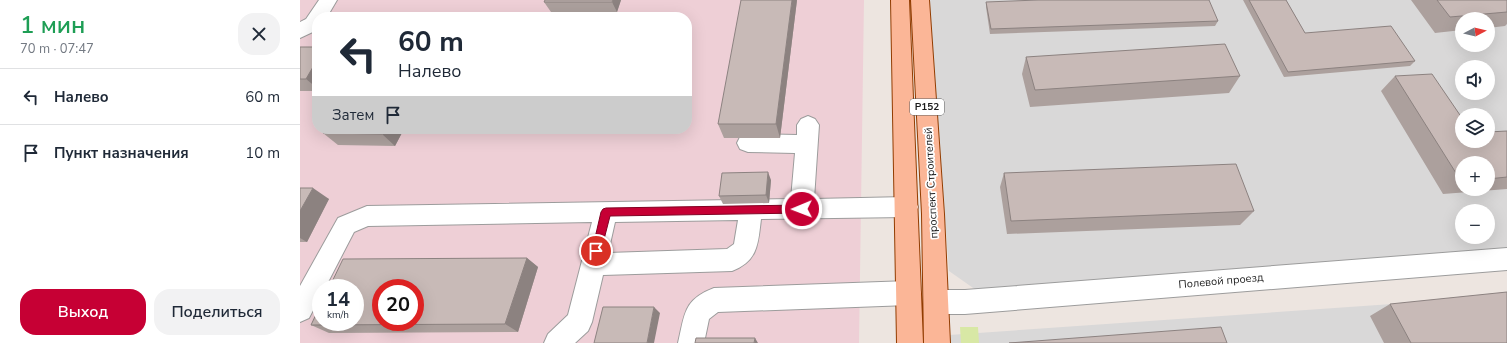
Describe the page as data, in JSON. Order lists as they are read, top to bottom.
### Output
{
  "streets": {
    "main road": ["Р152", "проспект Строителей"],
    "street": ["Полевой проезд"]
  },
  "crossings": [
    ["проспект Строителей", "Полевой проезд"]
  ],
  "north": "right",
  "page": {
    "heading": ["1 мин", "70 m · 07:47"],
    "map_buttons": ["+", "−"],
    "turn": ["60 m", "Налево"],
    "list": [
      {
        "name": "Налево",
        "value": "60 m"
      },
      {
        "name": "Пункт назначения",
        "value": "10 m"
      }
    ],
    "then": "Затем",
    "speed": "14 km/h",
    "limit": "20",
    "buttons": ["Выход", "Поделиться"]
  }
}
